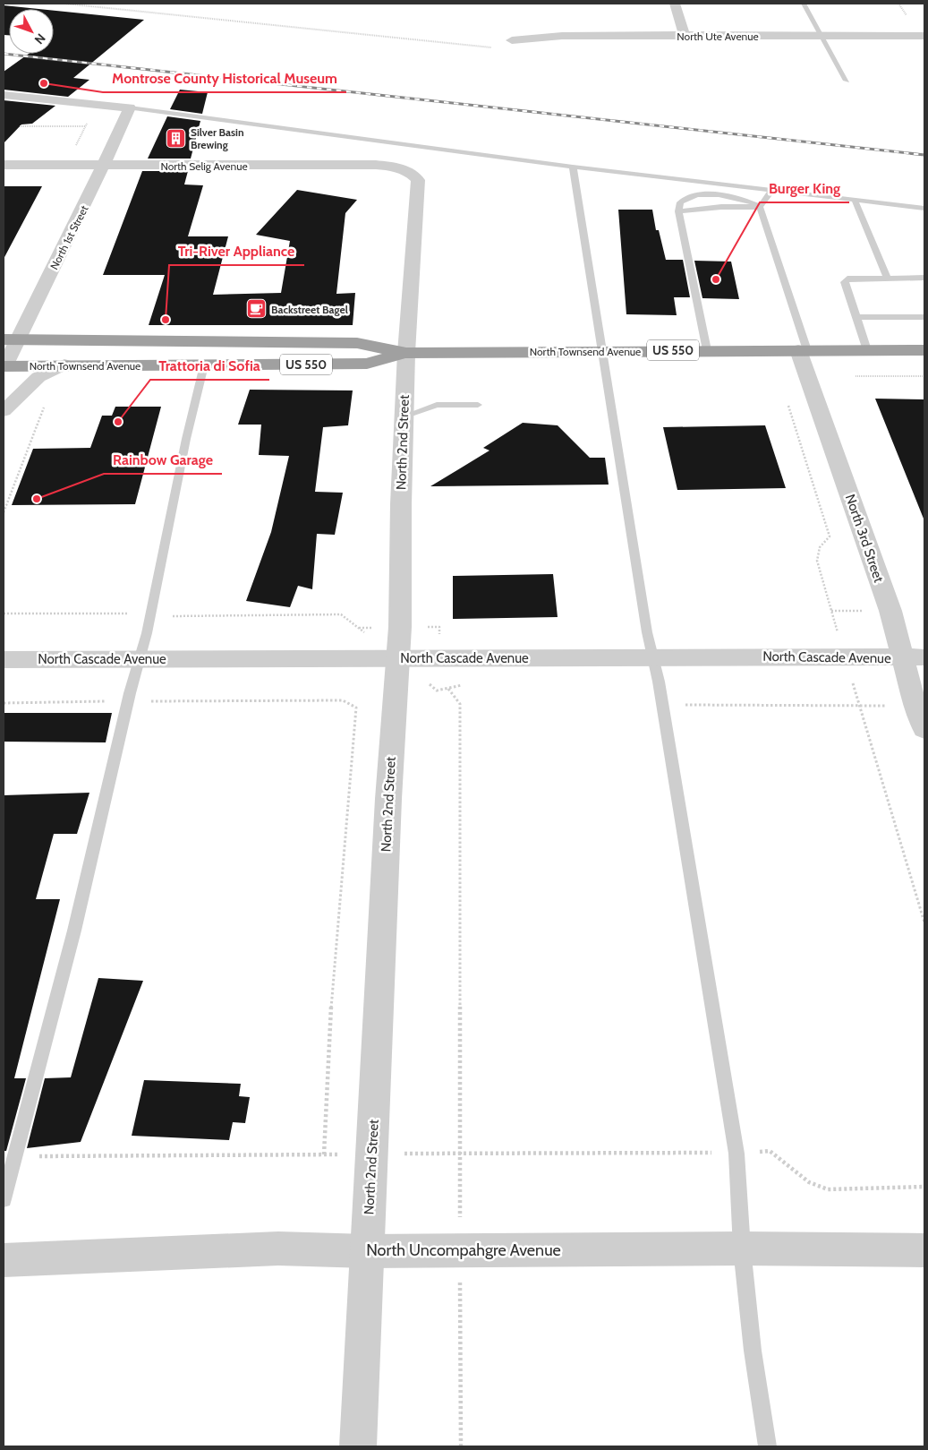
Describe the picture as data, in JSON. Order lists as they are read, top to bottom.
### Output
{
  "streets": {
    "highway": ["US 550", "North Townsend Avenue"],
    "street": [
      "North Ute Avenue",
      "North Selig Avenue",
      "North 1st Street",
      "North 2nd Street",
      "North 3rd Street",
      "North Cascade Avenue",
      "North Uncompahgre Avenue"
    ]
  },
  "crossings": [
    ["North Selig Avenue", "North 1st Street"],
    ["North Selig Avenue", "North 2nd Street"],
    ["North 1st Street", "North Townsend Avenue"],
    ["North Townsend Avenue", "North 2nd Street"],
    ["North Townsend Avenue", "North 3rd Street"],
    ["North 2nd Street", "North Cascade Avenue"],
    ["North 2nd Street", "North Uncompahgre Avenue"],
    ["North 3rd Street", "North Cascade Avenue"]
  ],
  "places": {
    "other": [
      "Montrose County Historical Museum",
      "Burger King",
      "Tri-River Appliance",
      "Trattoria di Sofia",
      "Rainbow Garage"
    ],
    "building": ["Silver Basin Brewing"],
    "cafe": ["Backstreet Bagel"]
  },
  "north": "bottom right"
}
